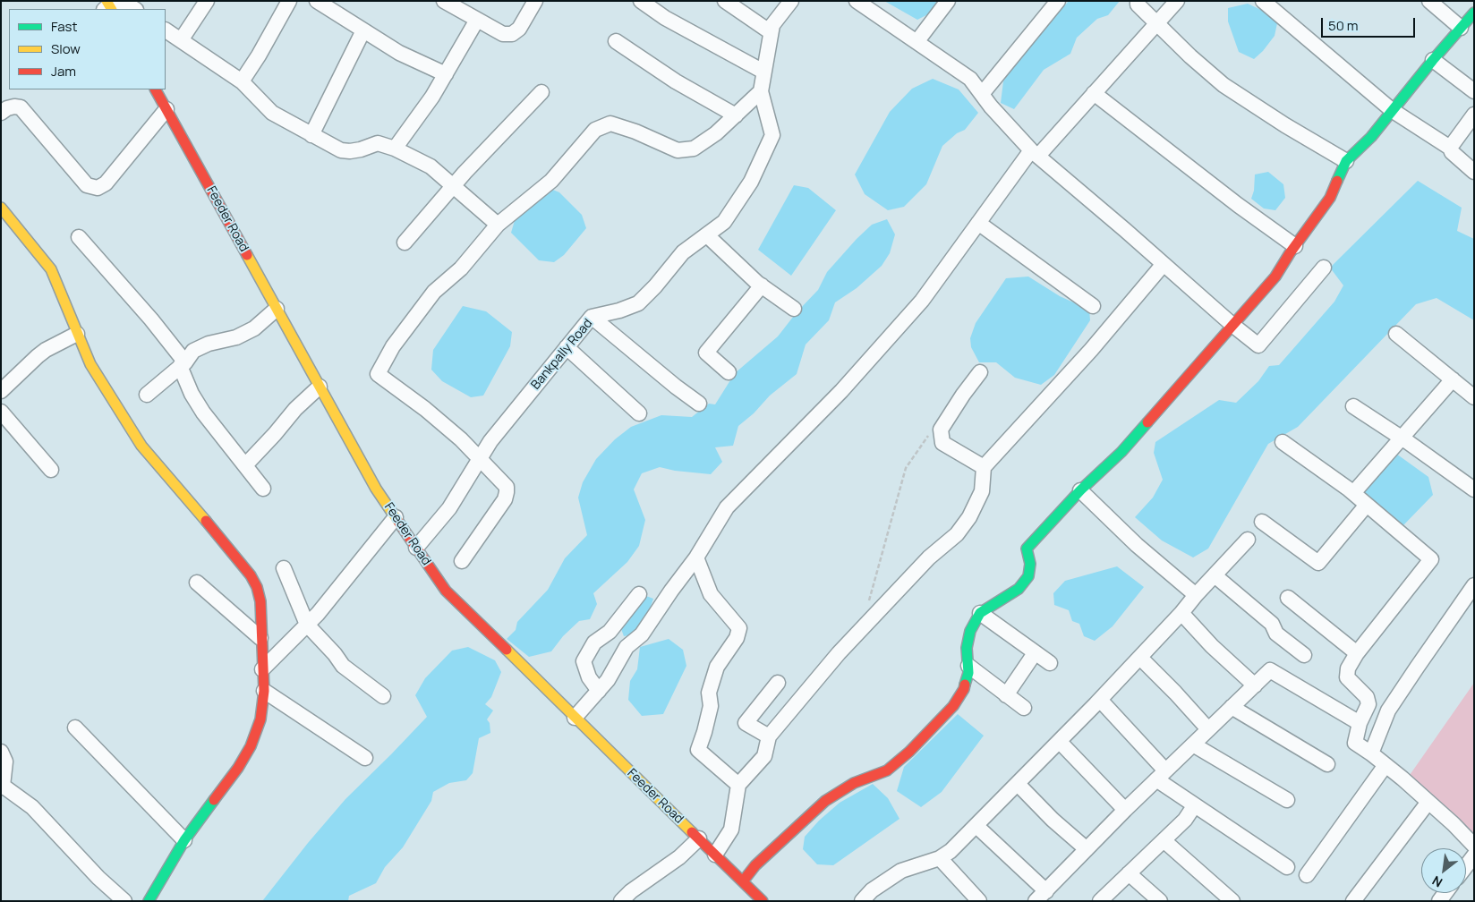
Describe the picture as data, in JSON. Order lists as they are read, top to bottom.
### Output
{
  "streets": {
    "street": ["Feeder Road", "Bankpally Road"]
  },
  "crossings": [
    ["Feeder Road", "Bankpally Road"]
  ],
  "legend": ["Fast", "Slow", "Jam"],
  "scale_bar": "50 m",
  "north": "bottom left"
}
